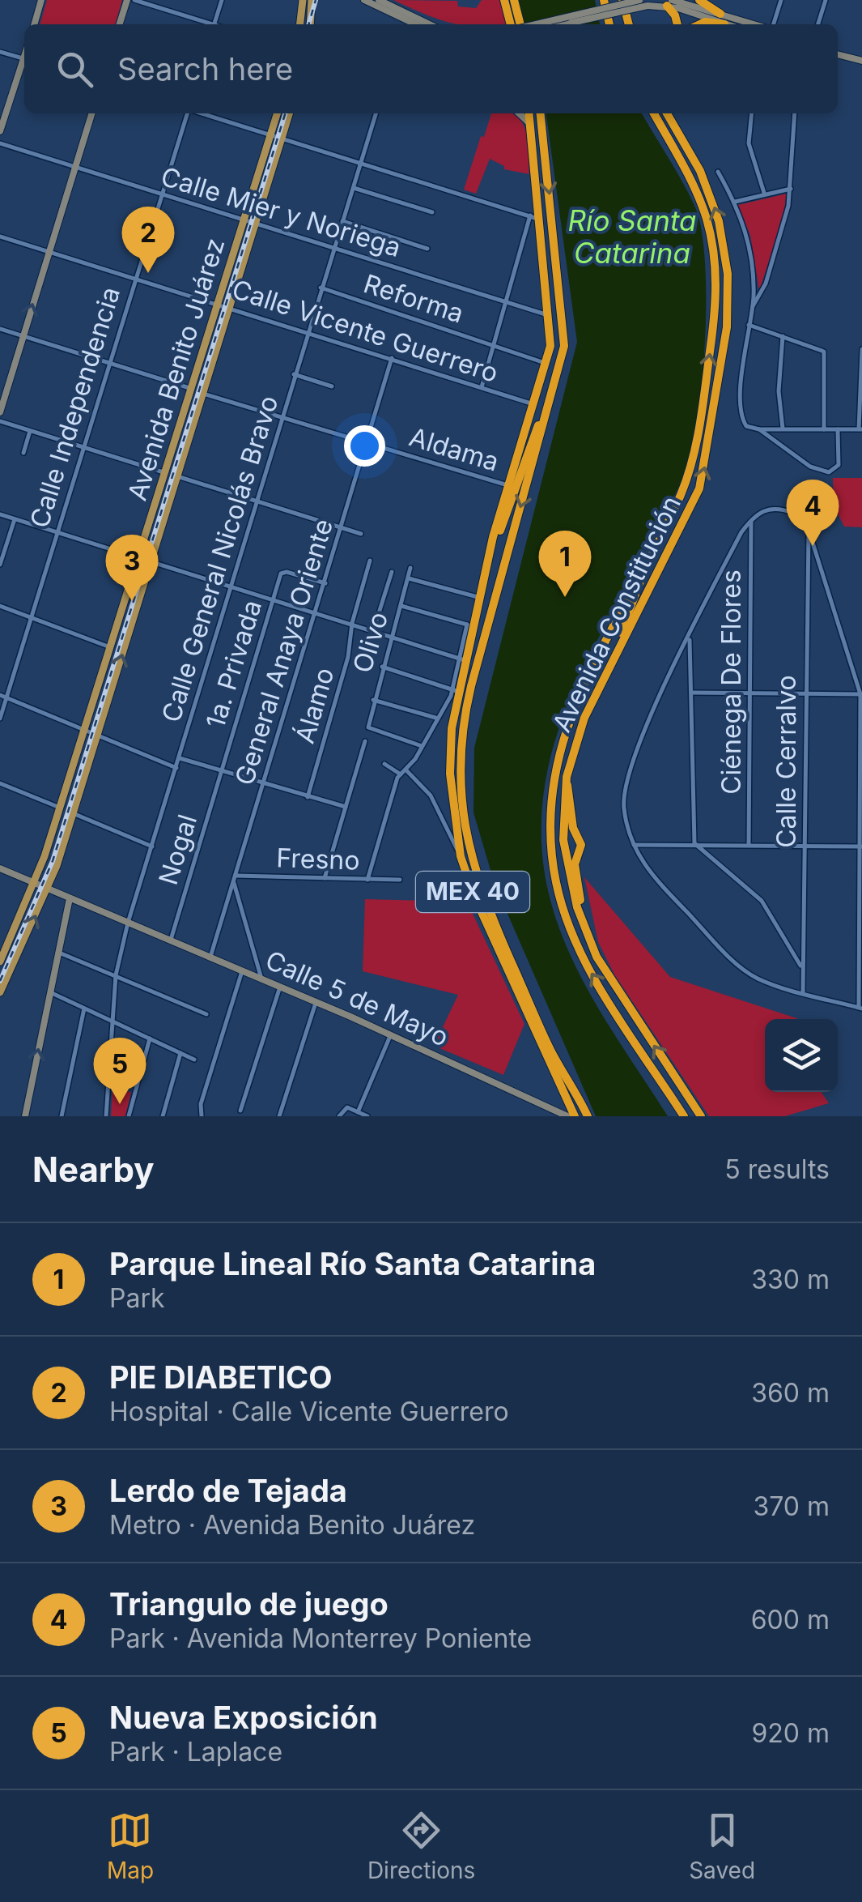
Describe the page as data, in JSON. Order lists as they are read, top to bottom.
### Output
{
  "streets": {
    "highway": ["Avenida Constitución", "MEX 40"],
    "main road": ["Avenida Benito Juárez"],
    "street": [
      "Calle Mier y Noriega",
      "Reforma",
      "Calle Vicente Guerrero",
      "Calle Independencia",
      "Aldama",
      "Calle General Nicolás Bravo",
      "Olivo",
      "General Anaya Oriente",
      "1a. Privada",
      "Ciénega De Flores",
      "Álamo",
      "Calle Cerralvo",
      "Nogal",
      "Fresno",
      "Calle 5 de Mayo"
    ]
  },
  "crossings": [
    ["Calle Mier y Noriega", "Avenida Benito Juárez"],
    ["Calle Mier y Noriega", "Calle Independencia"],
    ["Calle Mier y Noriega", "Calle General Nicolás Bravo"],
    ["Calle Mier y Noriega", "MEX 40"],
    ["Reforma", "Calle General Nicolás Bravo"],
    ["Reforma", "MEX 40"],
    ["Calle Vicente Guerrero", "Avenida Benito Juárez"],
    ["Calle Vicente Guerrero", "Calle Independencia"],
    ["Calle Vicente Guerrero", "Calle General Nicolás Bravo"],
    ["Calle Vicente Guerrero", "General Anaya Oriente"],
    ["Calle Vicente Guerrero", "MEX 40"],
    ["Avenida Benito Juárez", "Aldama"],
    ["Avenida Benito Juárez", "Calle 5 de Mayo"],
    ["Aldama", "Calle General Nicolás Bravo"],
    ["Aldama", "General Anaya Oriente"],
    ["Aldama", "MEX 40"],
    ["Calle General Nicolás Bravo", "Calle 5 de Mayo"],
    ["General Anaya Oriente", "1a. Privada"],
    ["General Anaya Oriente", "Fresno"],
    ["General Anaya Oriente", "Calle 5 de Mayo"],
    ["1a. Privada", "Nogal"],
    ["Nogal", "Calle 5 de Mayo"]
  ],
  "water": ["Río Santa Catarina"],
  "page": {
    "search": "Search here",
    "pins": [
      "2",
      "4",
      "1",
      "3",
      "5"
    ],
    "heading": ["Nearby", "5 results"],
    "list": [
      {
        "mark": "1",
        "name": "Parque Lineal Río Santa Catarina",
        "note": "Park",
        "value": "330 m"
      },
      {
        "mark": "2",
        "name": "PIE DIABETICO",
        "note": "Hospital · Calle Vicente Guerrero",
        "value": "360 m"
      },
      {
        "mark": "3",
        "name": "Lerdo de Tejada",
        "note": "Metro · Avenida Benito Juárez",
        "value": "370 m"
      },
      {
        "mark": "4",
        "name": "Triangulo de juego",
        "note": "Park · Avenida Monterrey Poniente",
        "value": "600 m"
      },
      {
        "mark": "5",
        "name": "Nueva Exposición",
        "note": "Park · Laplace",
        "value": "920 m"
      }
    ],
    "nav": ["Map", "Directions", "Saved"]
  }
}
